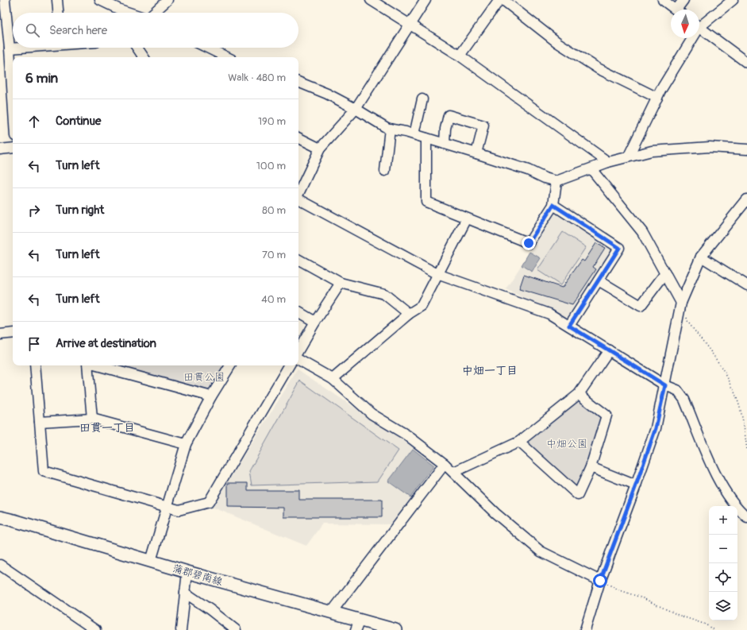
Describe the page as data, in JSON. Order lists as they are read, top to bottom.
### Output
{
  "streets": {
    "main road": ["蒲郡碧南線"]
  },
  "districts": ["中畑一丁目", "田貫一丁目"],
  "parks": ["田貫公園", "中畑公園"],
  "north": "bottom",
  "page": {
    "search": "Search here",
    "heading": ["6 min", "Walk · 480 m"],
    "list": [
      ["Continue", "190 m"],
      ["Turn left", "100 m"],
      ["Turn right", "80 m"],
      ["Turn left", "70 m"],
      ["Turn left", "40 m"],
      "Arrive at destination"
    ],
    "map_buttons": ["+", "−"]
  }
}
